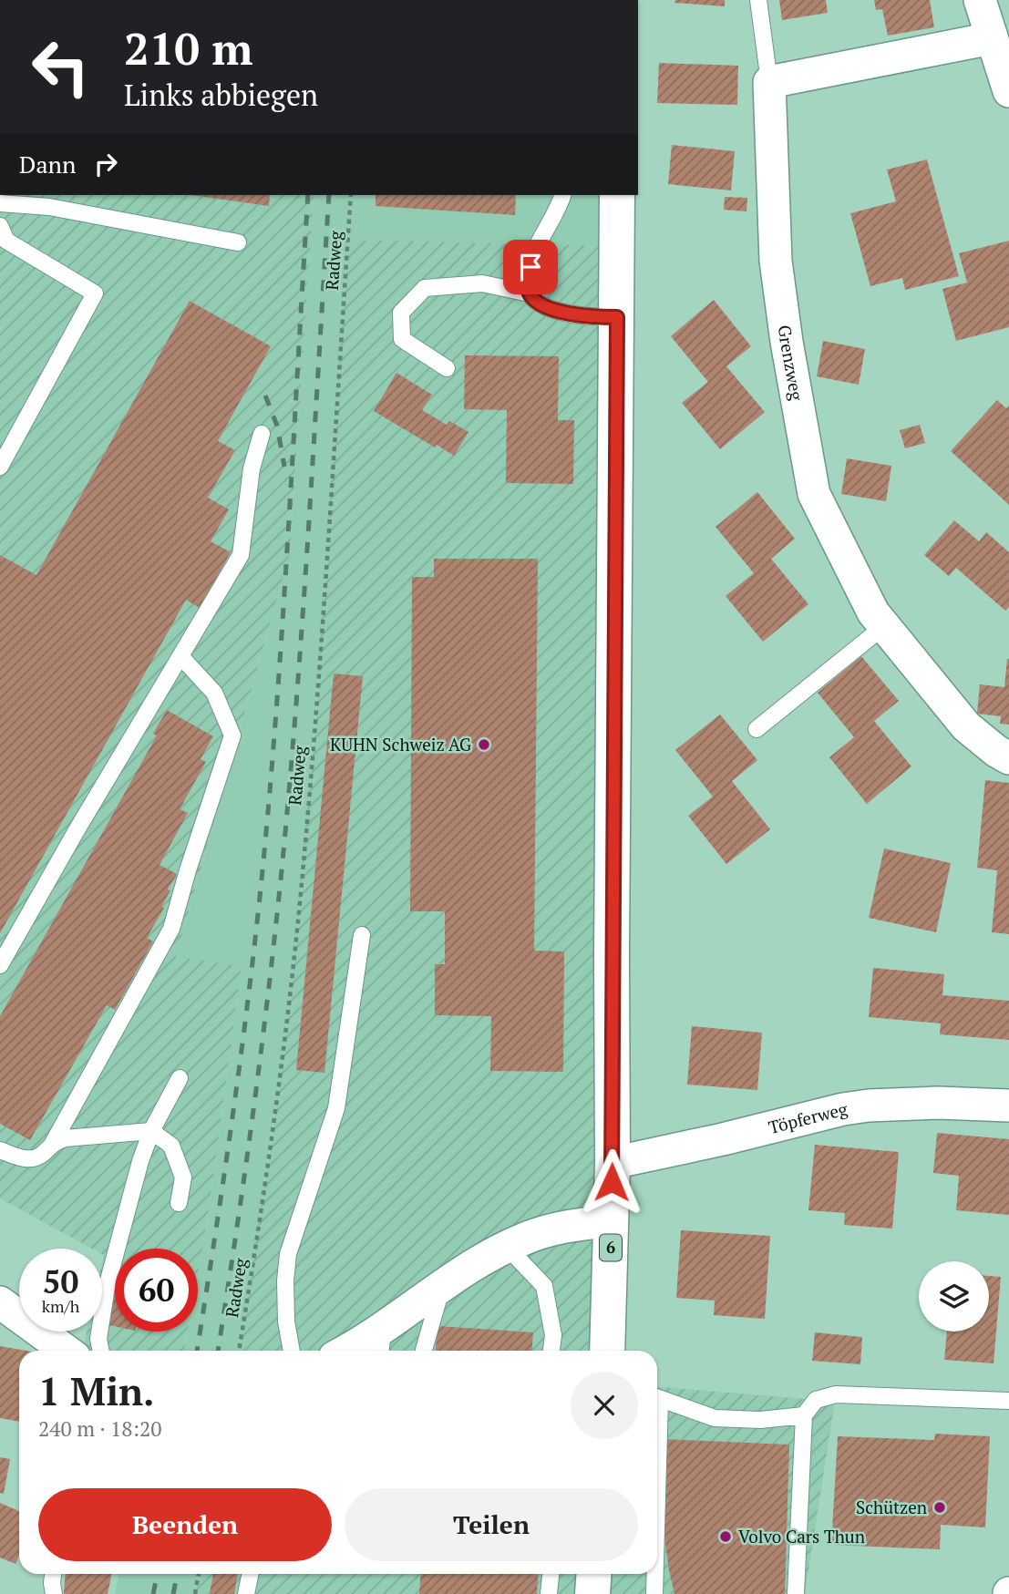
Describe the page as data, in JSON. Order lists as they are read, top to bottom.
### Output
{
  "streets": {
    "main road": ["6"],
    "street": ["Grenzweg", "Töpferweg"],
    "path": ["Radweg"]
  },
  "crossings": [
    ["Töpferweg", "6"]
  ],
  "places": ["KUHN Schweiz AG", "Schützen", "Volvo Cars Thun"],
  "page": {
    "turn": ["210 m", "Links abbiegen"],
    "then": "Dann",
    "speed": "50 km/h",
    "limit": "60",
    "heading": ["1 Min.", "240 m · 18:20"],
    "buttons": ["Beenden", "Teilen"]
  }
}
